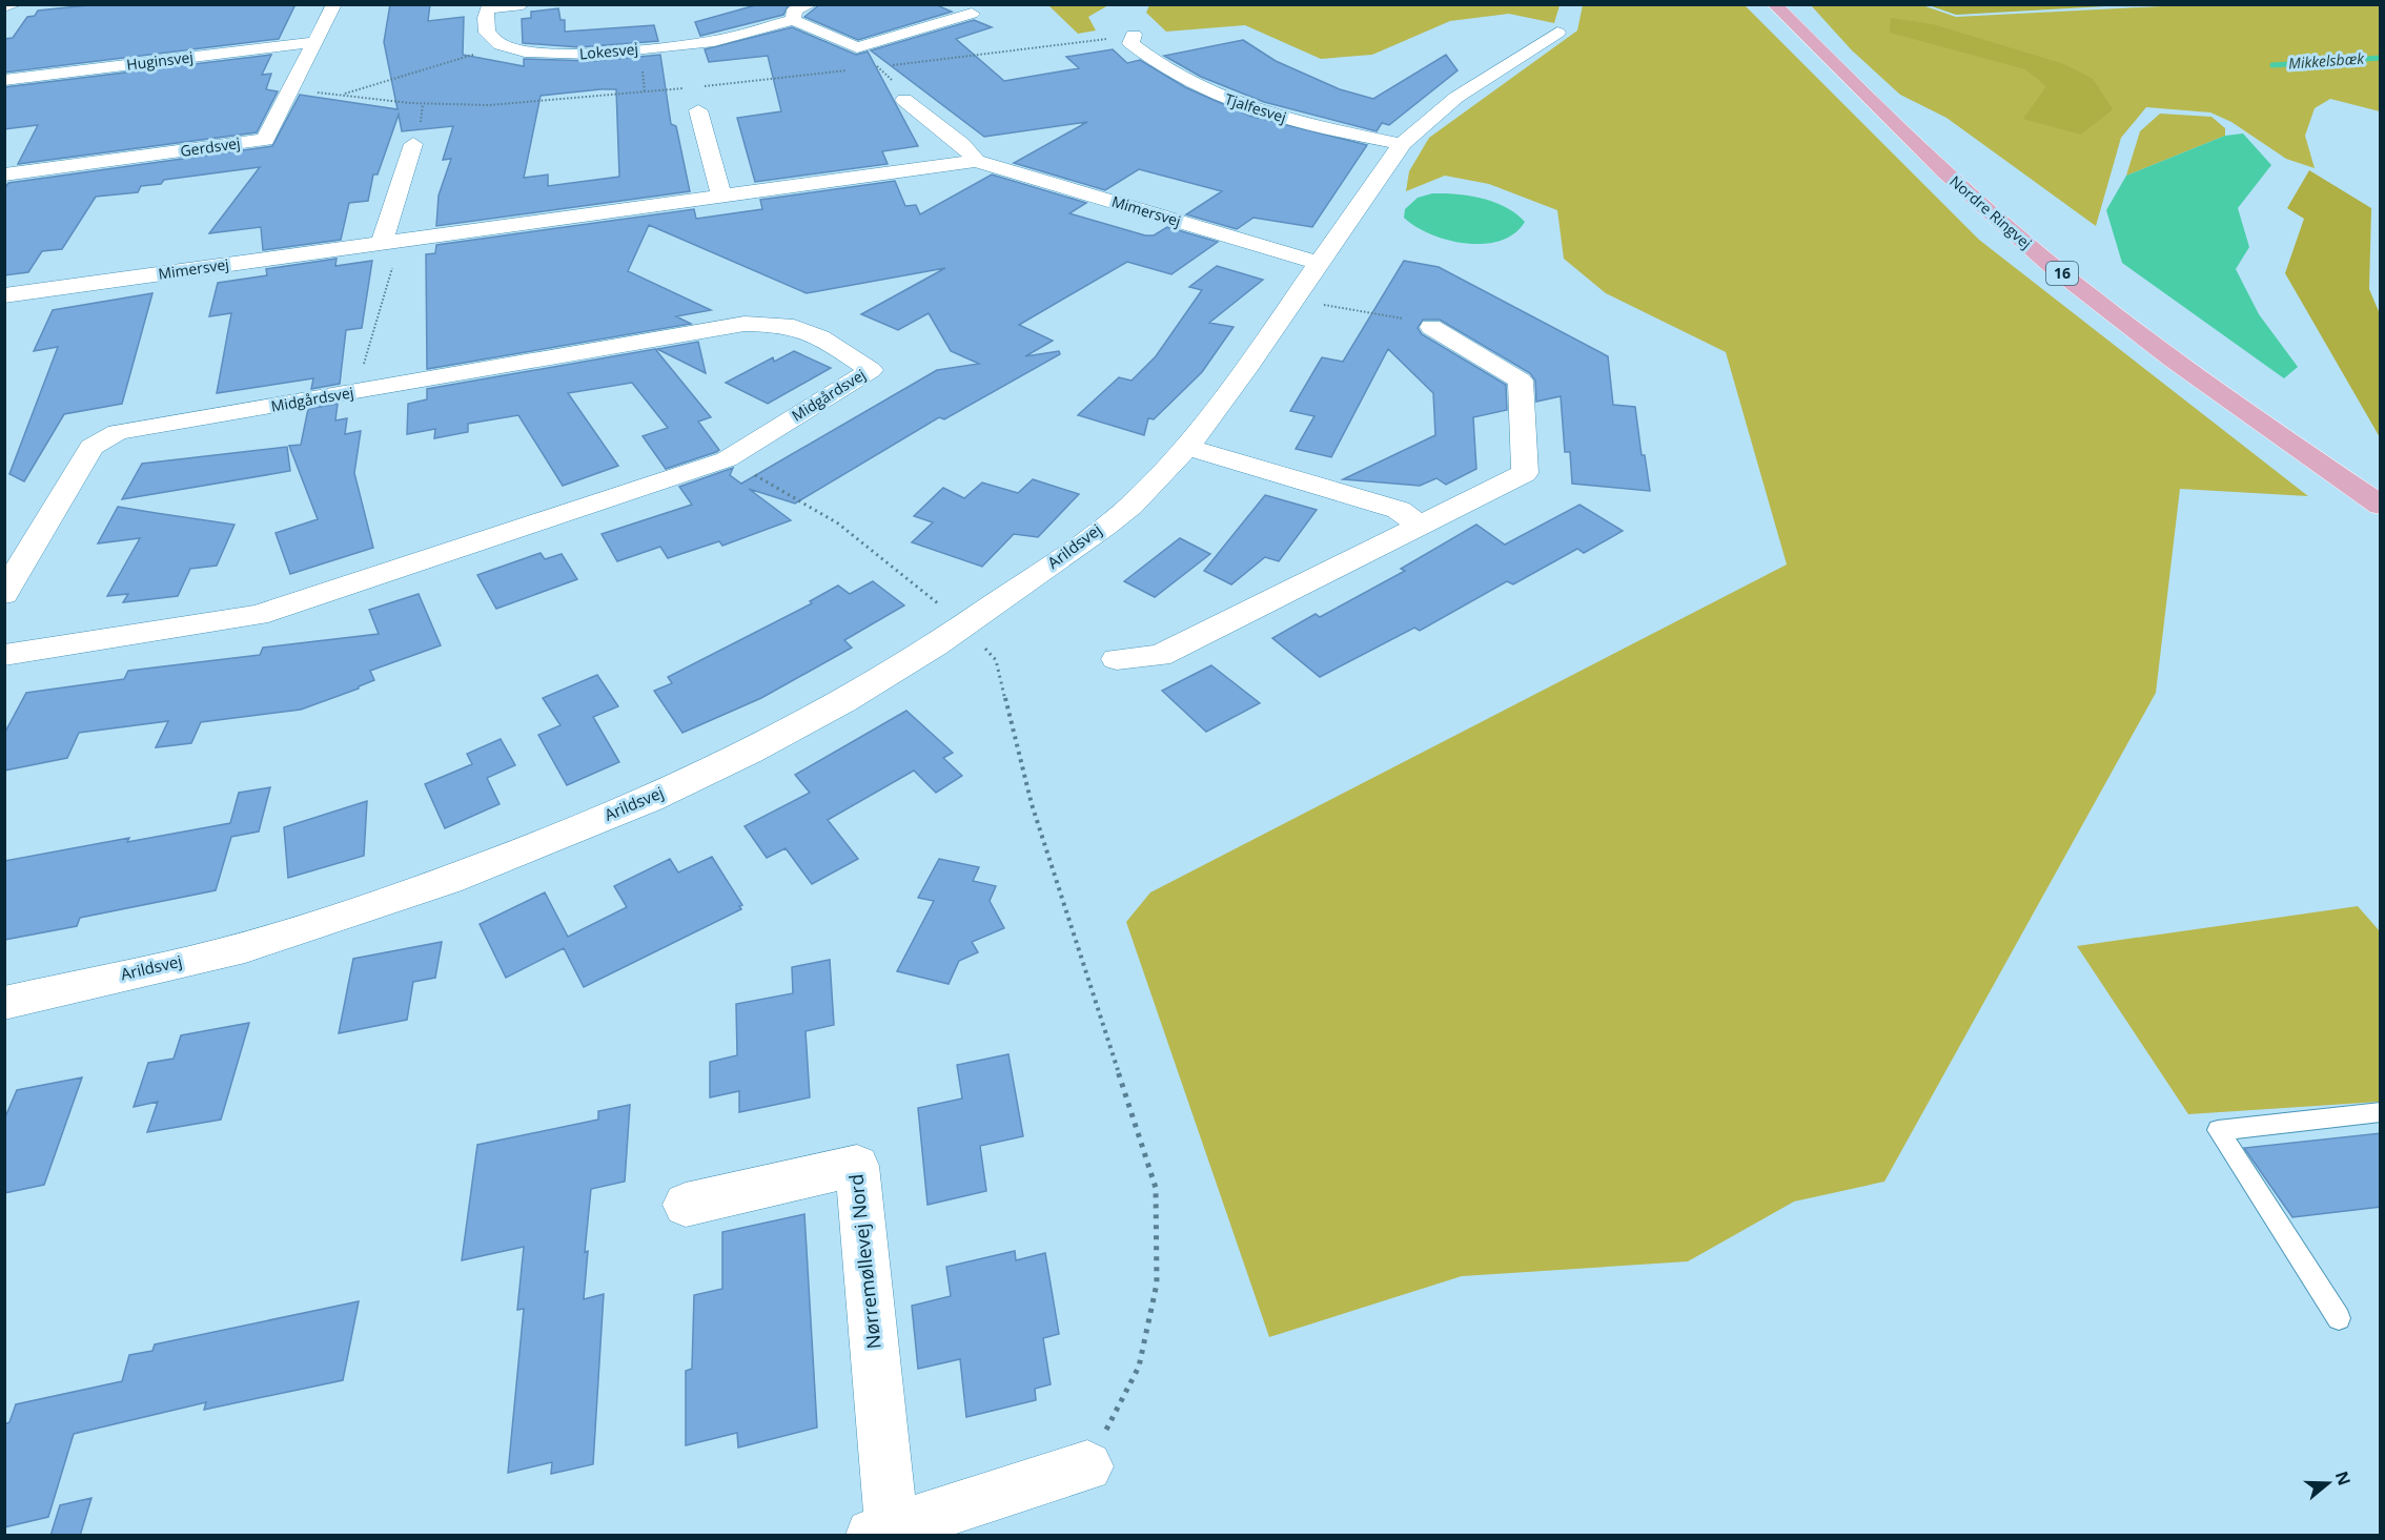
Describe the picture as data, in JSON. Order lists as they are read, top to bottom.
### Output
{
  "streets": {
    "main road": ["Nordre Ringvej", "16"],
    "street": [
      "Lokesvej",
      "Huginsvej",
      "Tjalfesvej",
      "Gerdsvej",
      "Mimersvej",
      "Midgårdsvej",
      "Arildsvej",
      "Nørremøllevej Nord"
    ]
  },
  "crossings": [
    ["Huginsvej", "Gerdsvej"],
    ["Mimersvej", "Arildsvej"]
  ],
  "water": ["Mikkelsbæk"],
  "north": "right"
}
